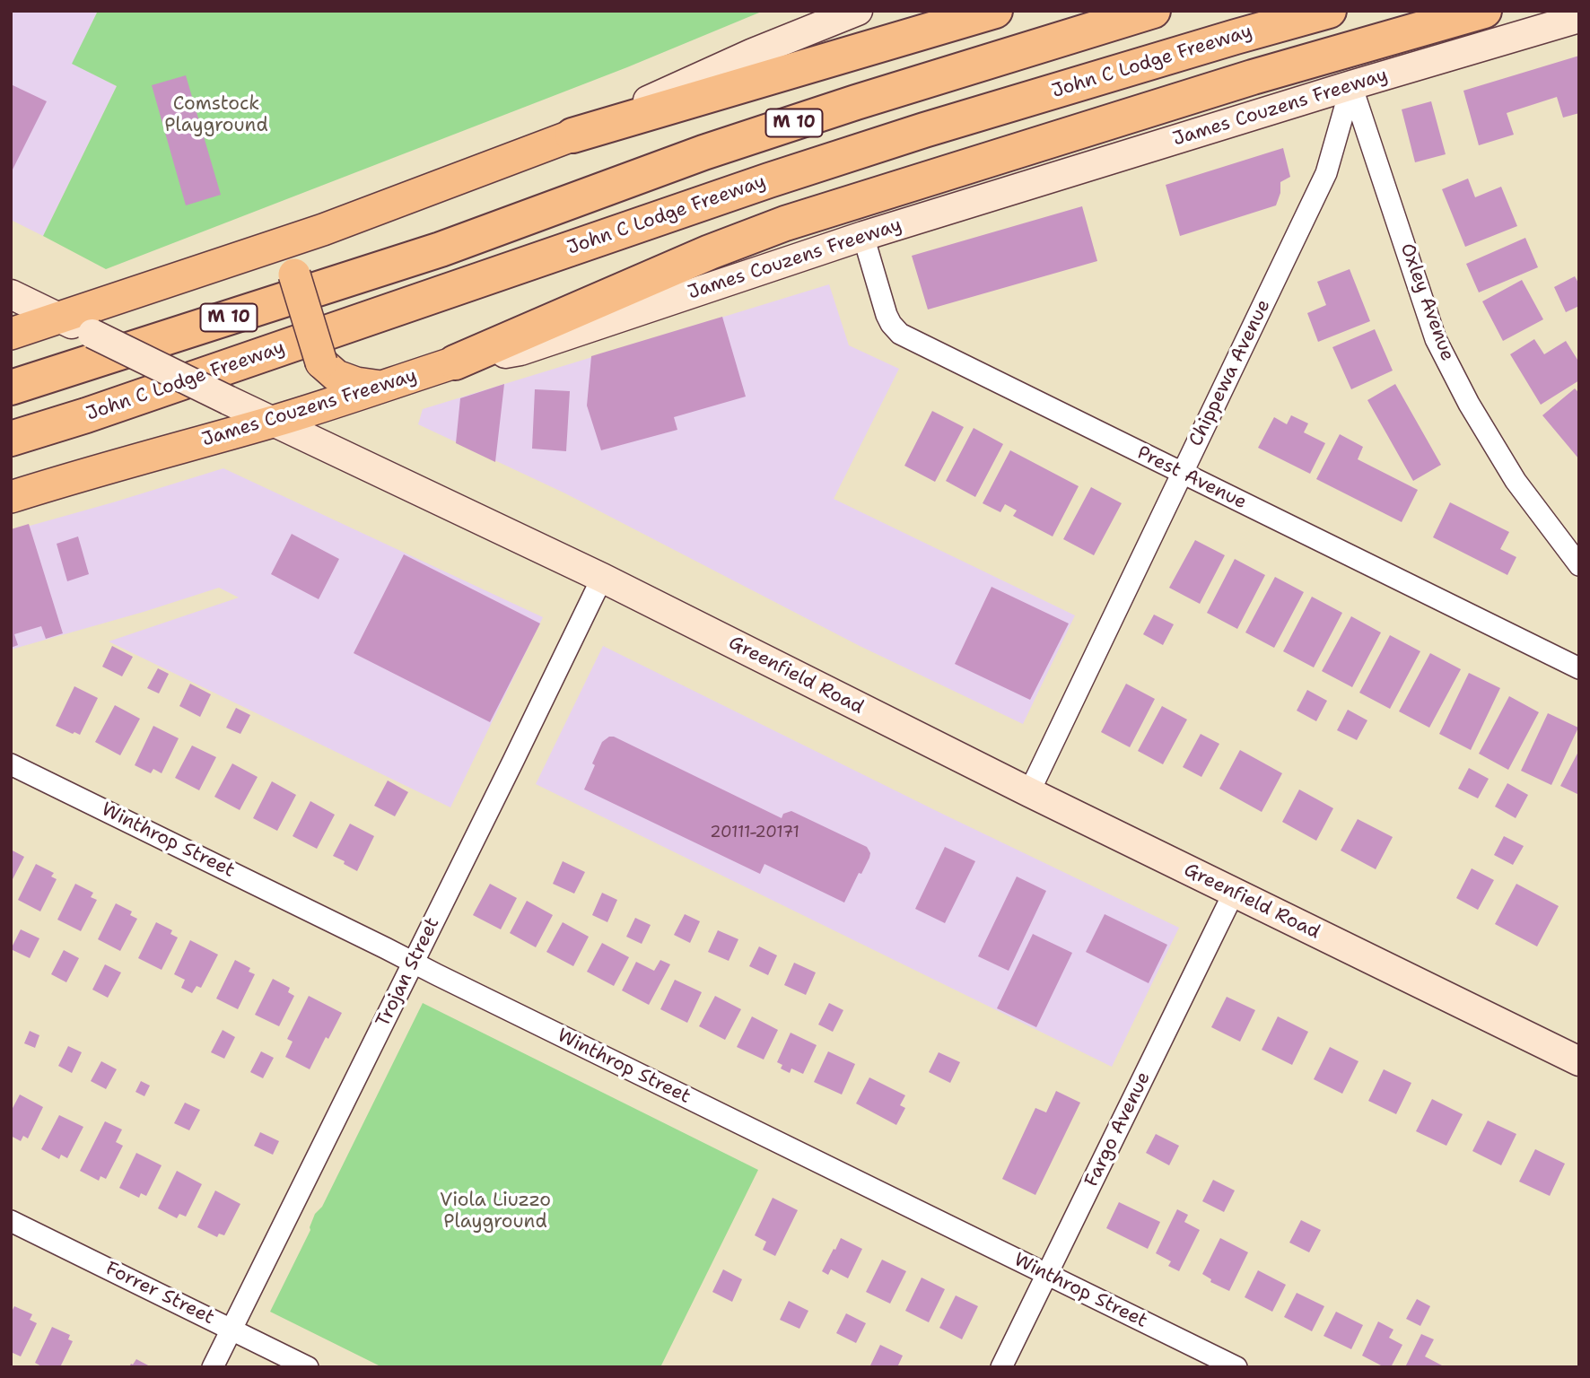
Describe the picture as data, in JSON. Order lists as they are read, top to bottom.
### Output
{
  "streets": {
    "highway": ["John C Lodge Freeway", "M 10"],
    "main road": ["James Couzens Freeway", "Greenfield Road"],
    "street": [
      "Oxley Avenue",
      "Chippewa Avenue",
      "Prest Avenue",
      "Winthrop Street",
      "Trojan Street",
      "Fargo Avenue",
      "Forrer Street"
    ]
  },
  "crossings": [
    ["James Couzens Freeway", "Oxley Avenue"],
    ["James Couzens Freeway", "Chippewa Avenue"],
    ["James Couzens Freeway", "Prest Avenue"],
    ["James Couzens Freeway", "Greenfield Road"],
    ["Oxley Avenue", "Chippewa Avenue"],
    ["Chippewa Avenue", "Prest Avenue"],
    ["Chippewa Avenue", "Greenfield Road"],
    ["Greenfield Road", "Trojan Street"],
    ["Greenfield Road", "Fargo Avenue"],
    ["Winthrop Street", "Trojan Street"],
    ["Winthrop Street", "Fargo Avenue"],
    ["Trojan Street", "Forrer Street"]
  ],
  "parks": ["Comstock Playground", "Viola Liuzzo Playground"],
  "house_numbers": ["20111-20171"]
}
